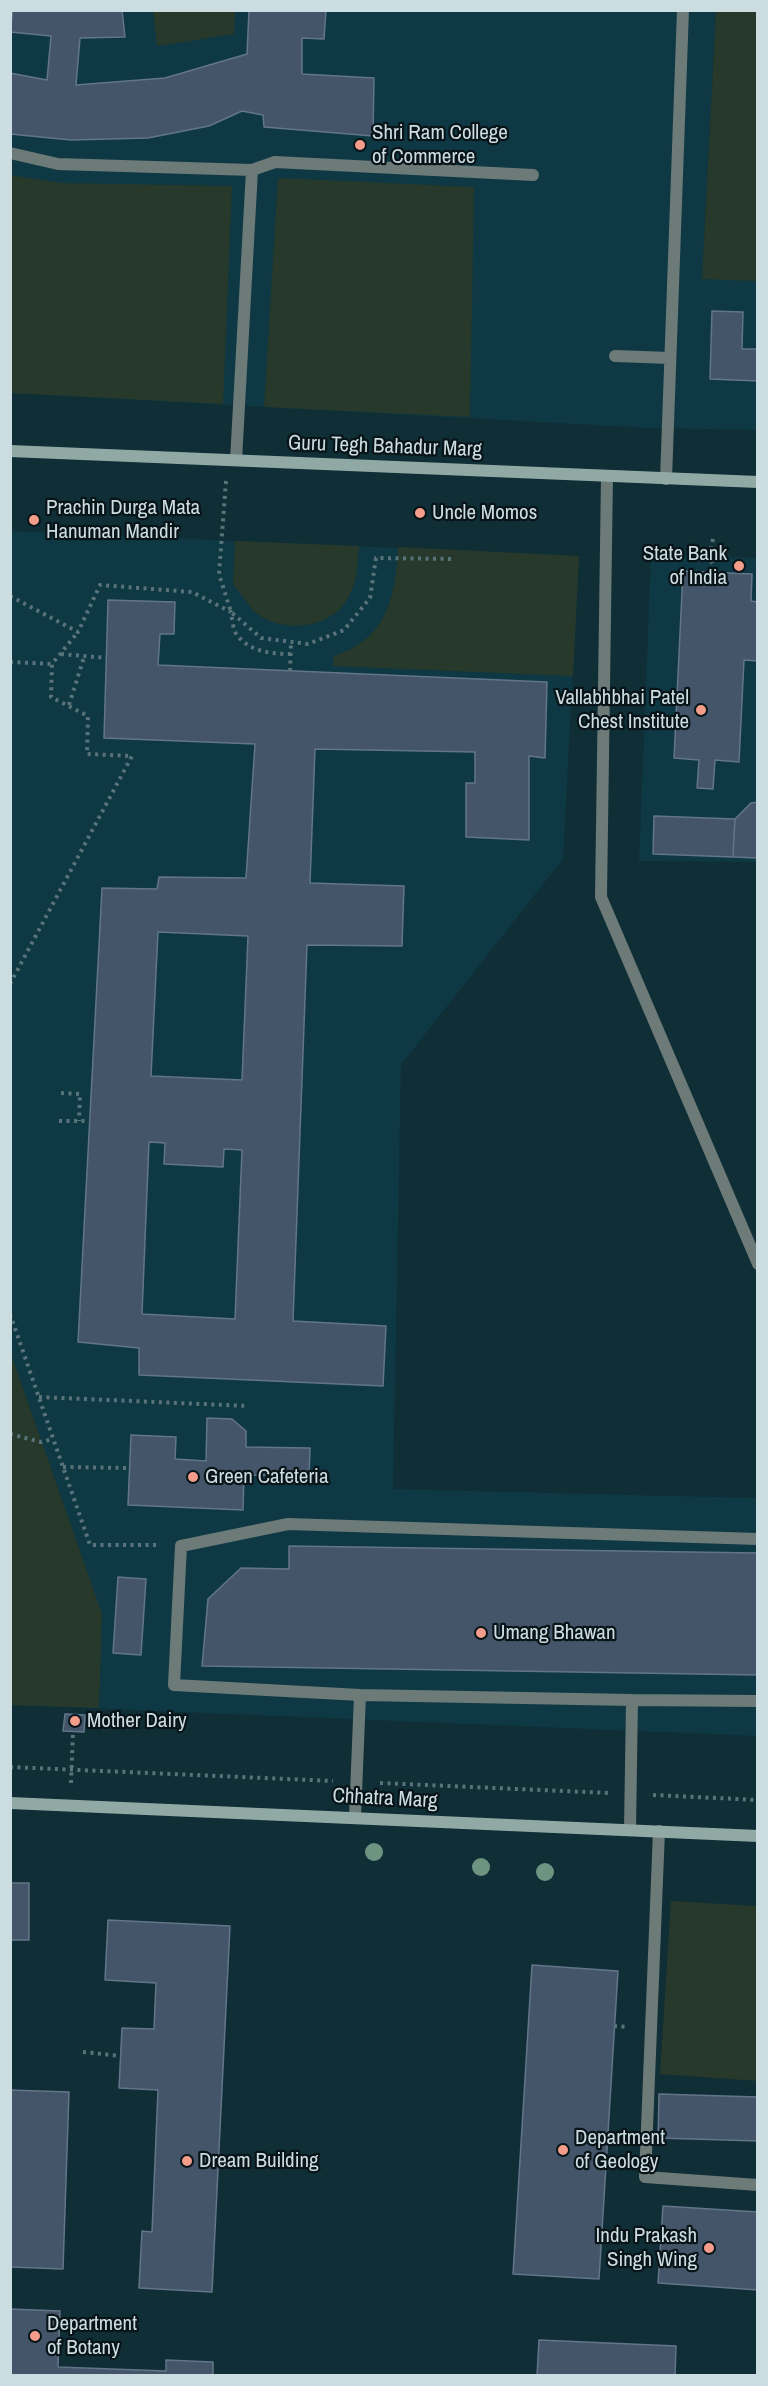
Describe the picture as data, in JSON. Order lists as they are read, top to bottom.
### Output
{
  "streets": {
    "street": ["Guru Tegh Bahadur Marg", "Chhatra Marg"]
  },
  "places": [
    "Shri Ram College of Commerce",
    "Uncle Momos",
    "Prachin Durga Mata Hanuman Mandir",
    "State Bank of India",
    "Vallabhbhai Patel Chest Institute",
    "Green Cafeteria",
    "Umang Bhawan",
    "Mother Dairy",
    "Department of Geology",
    "Dream Building",
    "Indu Prakash Singh Wing",
    "Department of Botany"
  ]
}
